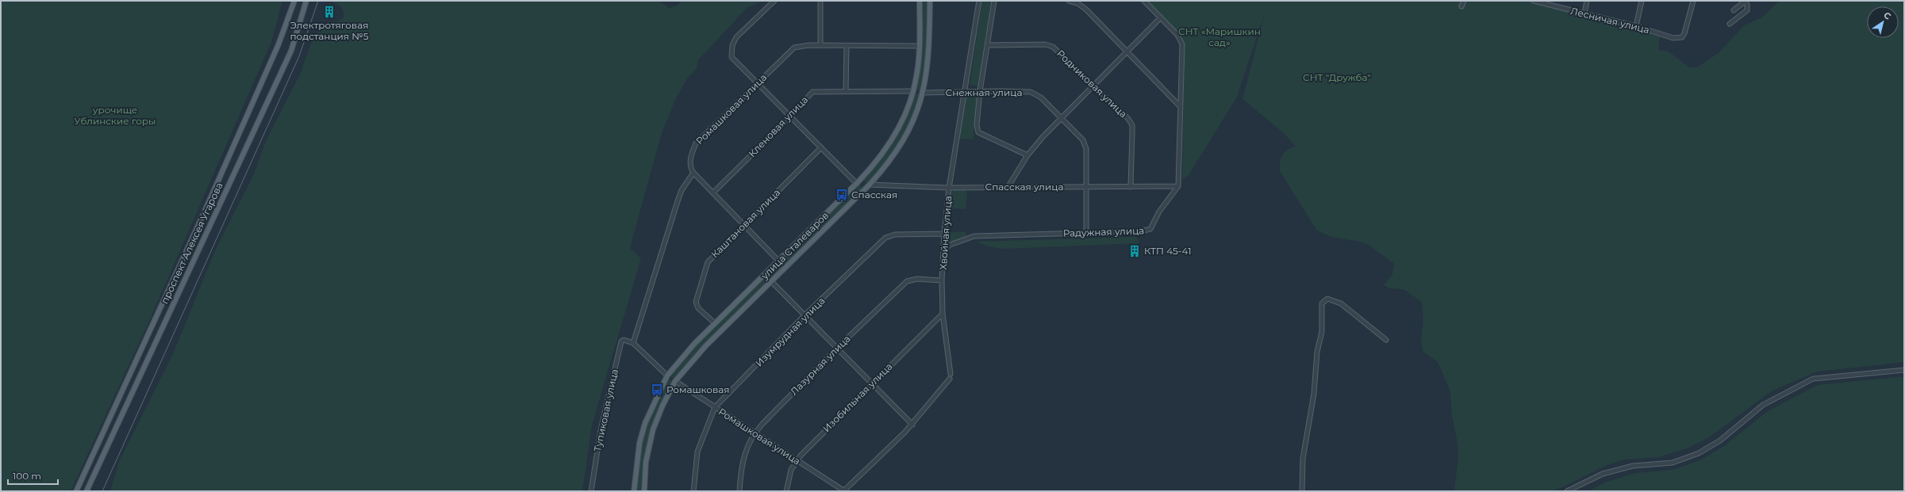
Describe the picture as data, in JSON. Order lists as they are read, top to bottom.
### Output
{
  "streets": {
    "main road": ["проспект Алексея Угарова", "улица Сталеваров"],
    "street": [
      "Лесничая улица",
      "Родниковая улица",
      "Снежная улица",
      "Ромашковая улица",
      "Кленовая улица",
      "Спасская улица",
      "Каштановая улица",
      "Радужная улица",
      "Хвойная улица",
      "Изумрудная улица",
      "Лазурная улица",
      "Изобильная улица",
      "Тупиковая улица"
    ]
  },
  "crossings": [
    ["Родниковая улица", "Спасская улица"],
    ["Снежная улица", "Спасская улица"],
    ["Снежная улица", "Радужная улица"],
    ["Снежная улица", "Хвойная улица"],
    ["Снежная улица", "улица Сталеваров"],
    ["Ромашковая улица", "Хвойная улица"],
    ["Ромашковая улица", "улица Сталеваров"],
    ["Ромашковая улица", "Изумрудная улица"],
    ["Ромашковая улица", "Лазурная улица"],
    ["Ромашковая улица", "Изобильная улица"],
    ["Кленовая улица", "улица Сталеваров"],
    ["Спасская улица", "Радужная улица"],
    ["Спасская улица", "Хвойная улица"],
    ["Спасская улица", "улица Сталеваров"],
    ["Каштановая улица", "улица Сталеваров"],
    ["Радужная улица", "Хвойная улица"],
    ["Хвойная улица", "Изумрудная улица"],
    ["Хвойная улица", "Лазурная улица"],
    ["Хвойная улица", "Изобильная улица"]
  ],
  "parks": ["СНТ «Маришкин сад»", "СНТ \"Дружба\"", "урочище Ублинские горы"],
  "places": {
    "building": ["Электротяговая подстанция №5", "КТП 45-41"],
    "bus stop": ["Спасская", "Ромашковая"]
  },
  "scale_bar": "100 m",
  "north": "top right"
}
